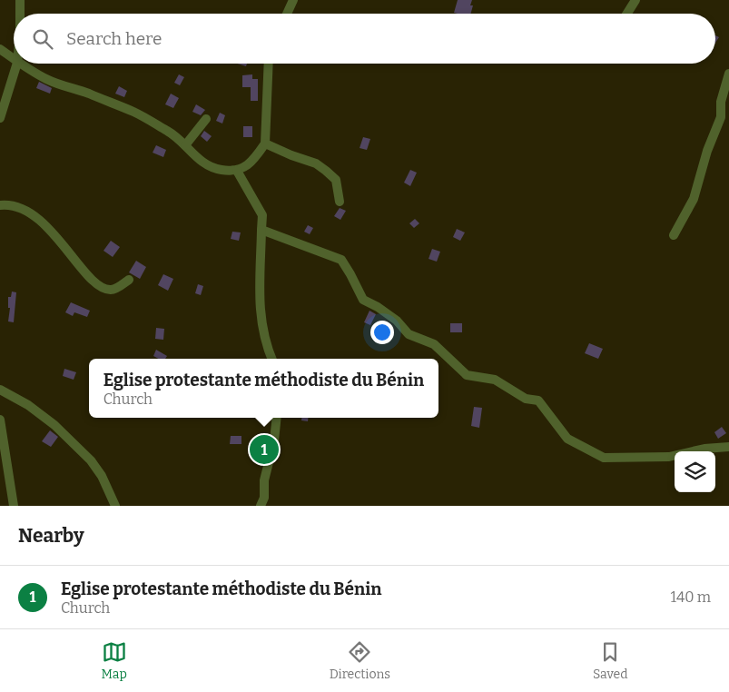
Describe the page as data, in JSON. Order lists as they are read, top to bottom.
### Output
{
  "page": {
    "search": "Search here",
    "popup": ["Eglise protestante méthodiste du Bénin", "Church"],
    "pins": "1",
    "heading": "Nearby",
    "list": [
      {
        "mark": "1",
        "name": "Eglise protestante méthodiste du Bénin",
        "note": "Church",
        "value": "140 m"
      }
    ],
    "nav": ["Map", "Directions", "Saved"]
  }
}
